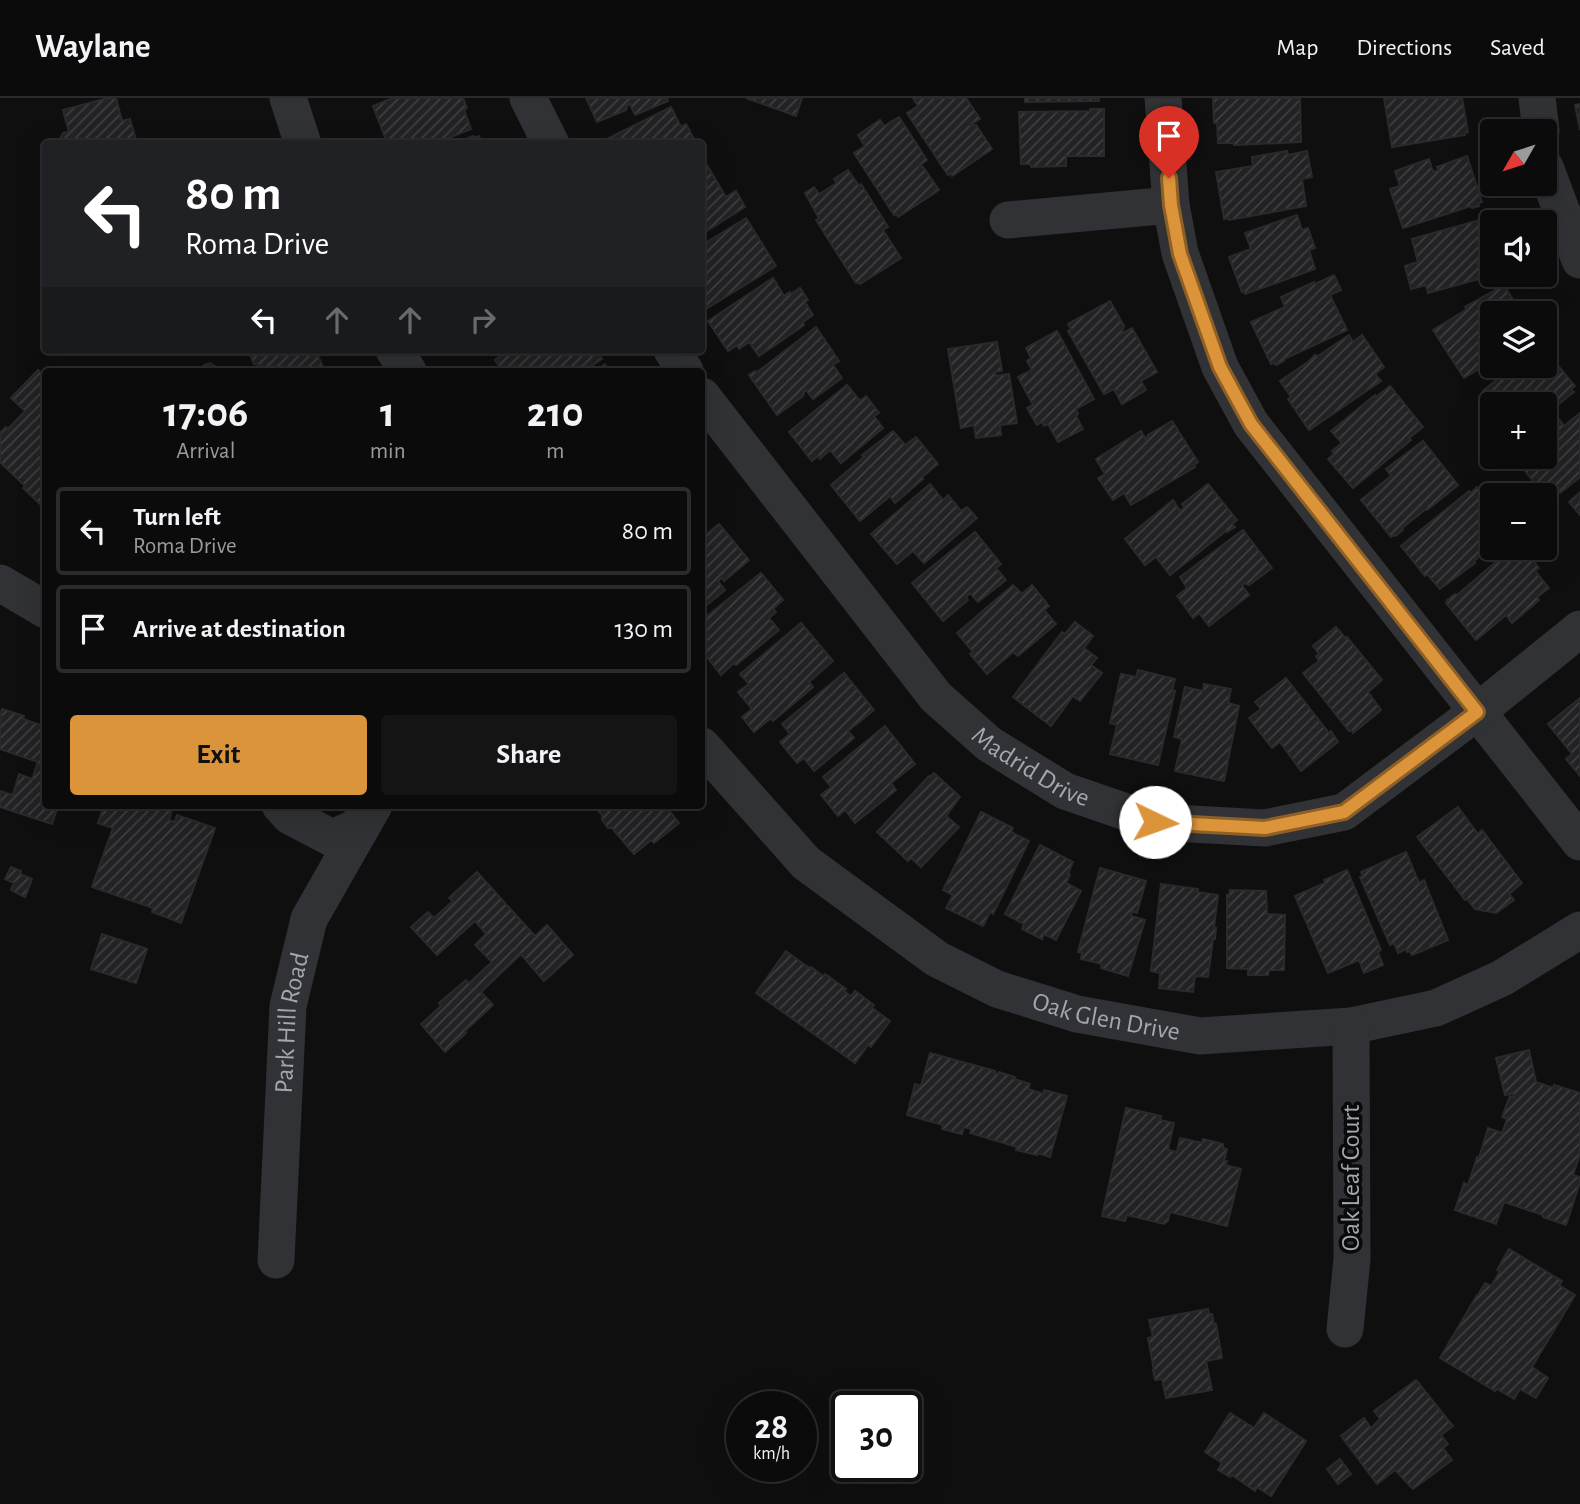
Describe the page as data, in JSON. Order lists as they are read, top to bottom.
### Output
{
  "streets": {
    "street": [
      "Madrid Drive",
      "Oak Glen Drive",
      "Park Hill Road",
      "Oak Leaf Court"
    ]
  },
  "crossings": [
    ["Oak Glen Drive", "Oak Leaf Court"]
  ],
  "north": "bottom left",
  "page": {
    "header": "Waylane",
    "nav": ["Map", "Directions", "Saved"],
    "map_buttons": ["+", "−"],
    "turn": ["80 m", "Roma Drive"],
    "eta": [
      "17:06",
      "Arrival",
      "1",
      "min",
      "210",
      "m"
    ],
    "list": [
      {
        "name": "Turn left",
        "note": "Roma Drive",
        "value": "80 m"
      },
      {
        "name": "Arrive at destination",
        "value": "130 m"
      }
    ],
    "buttons": ["Exit", "Share"],
    "speed": "28 km/h",
    "limit": "30"
  }
}
